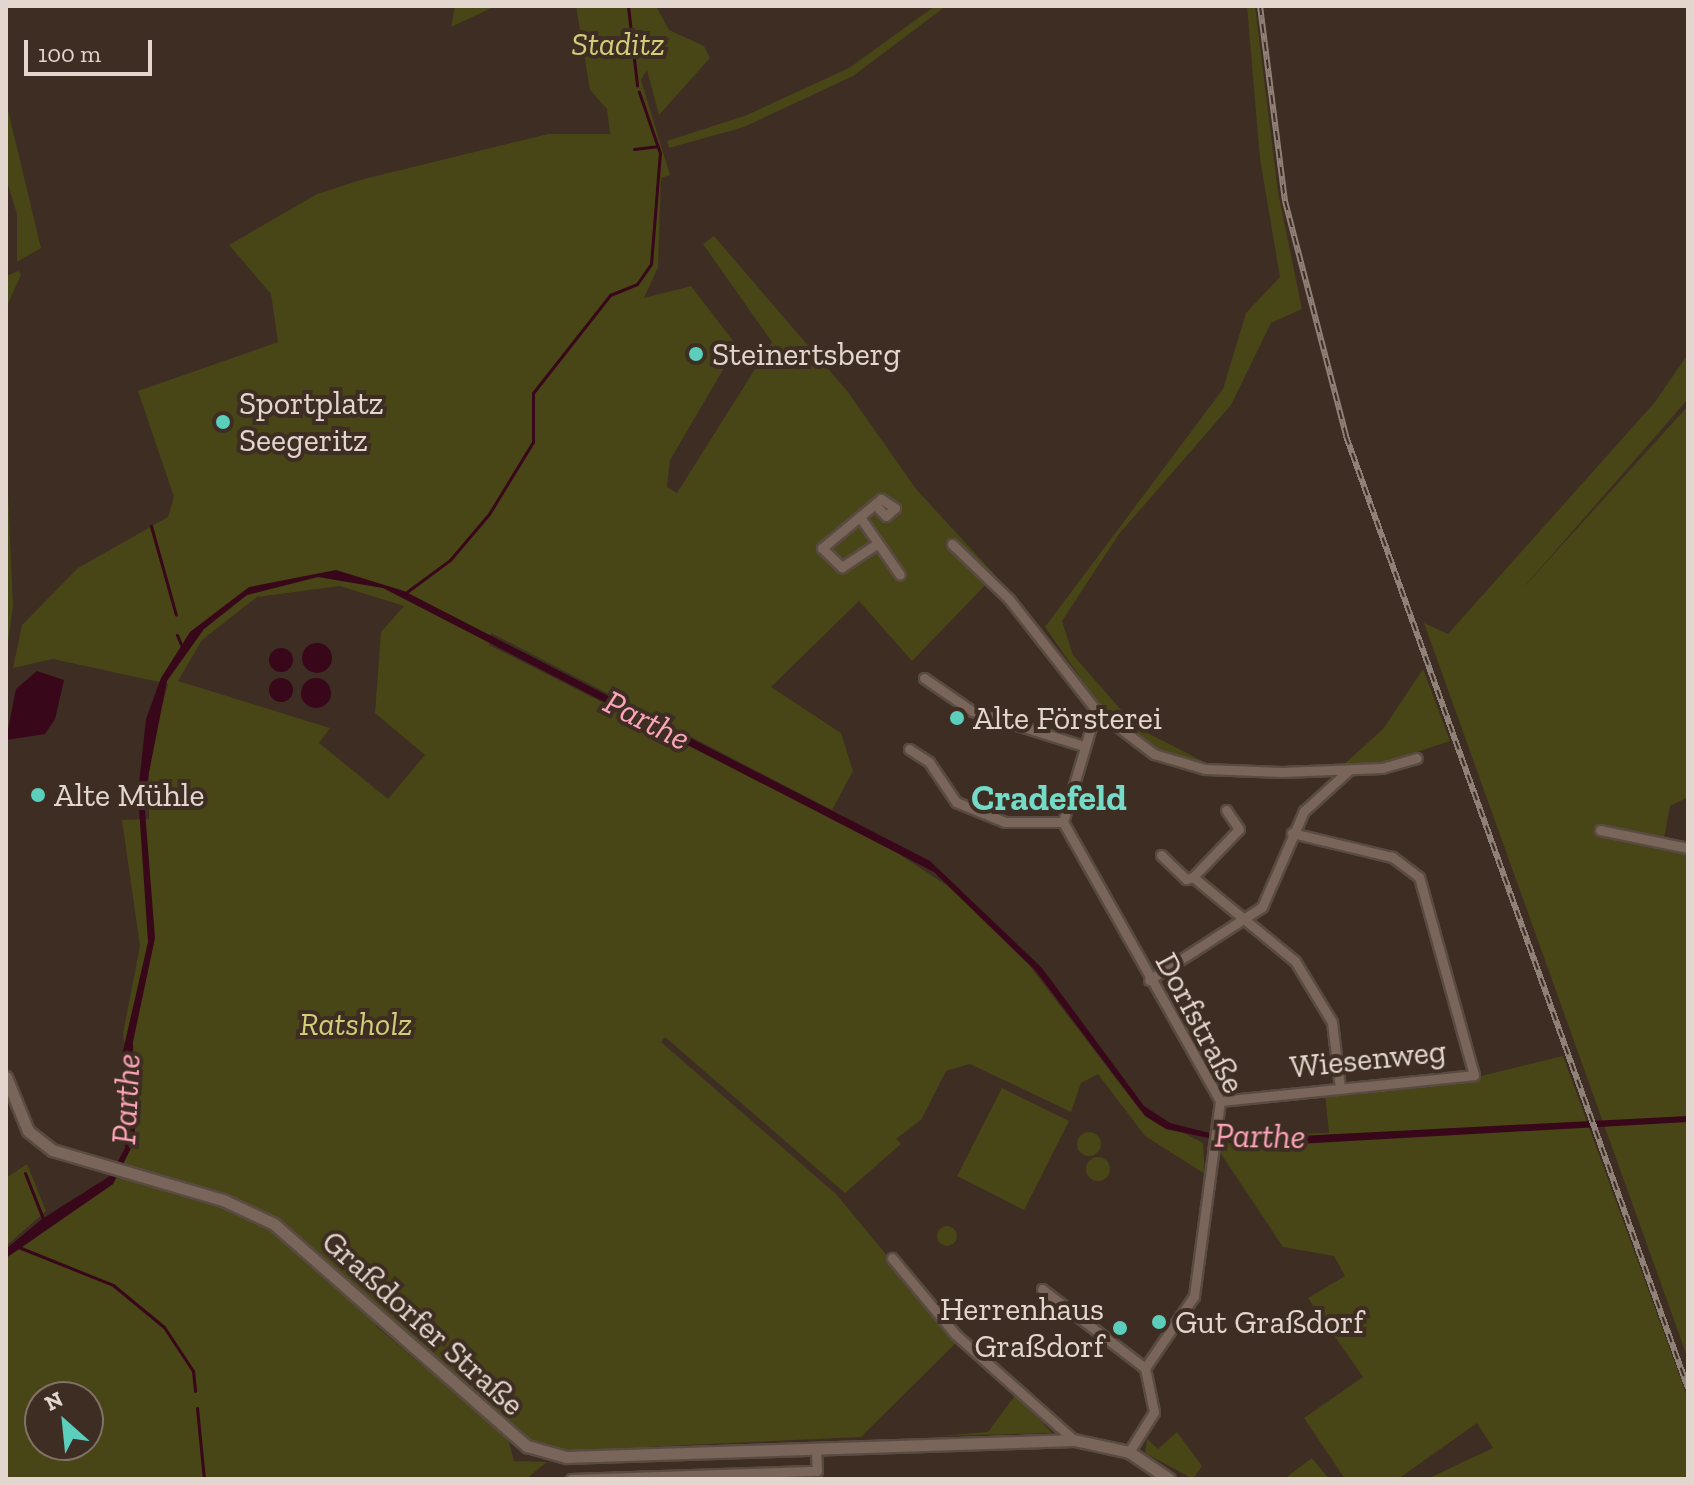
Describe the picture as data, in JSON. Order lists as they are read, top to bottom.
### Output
{
  "streets": {
    "street": ["Dorfstraße", "Wiesenweg", "Graßdorfer Straße"]
  },
  "crossings": [
    ["Dorfstraße", "Wiesenweg"]
  ],
  "districts": ["Cradefeld"],
  "water": ["Parthe"],
  "parks": ["Staditz", "Ratsholz"],
  "places": [
    "Steinertsberg",
    "Sportplatz Seegeritz",
    "Alte Försterei",
    "Alte Mühle",
    "Gut Graßdorf",
    "Herrenhaus Graßdorf"
  ],
  "scale_bar": "100 m",
  "north": "top left"
}
